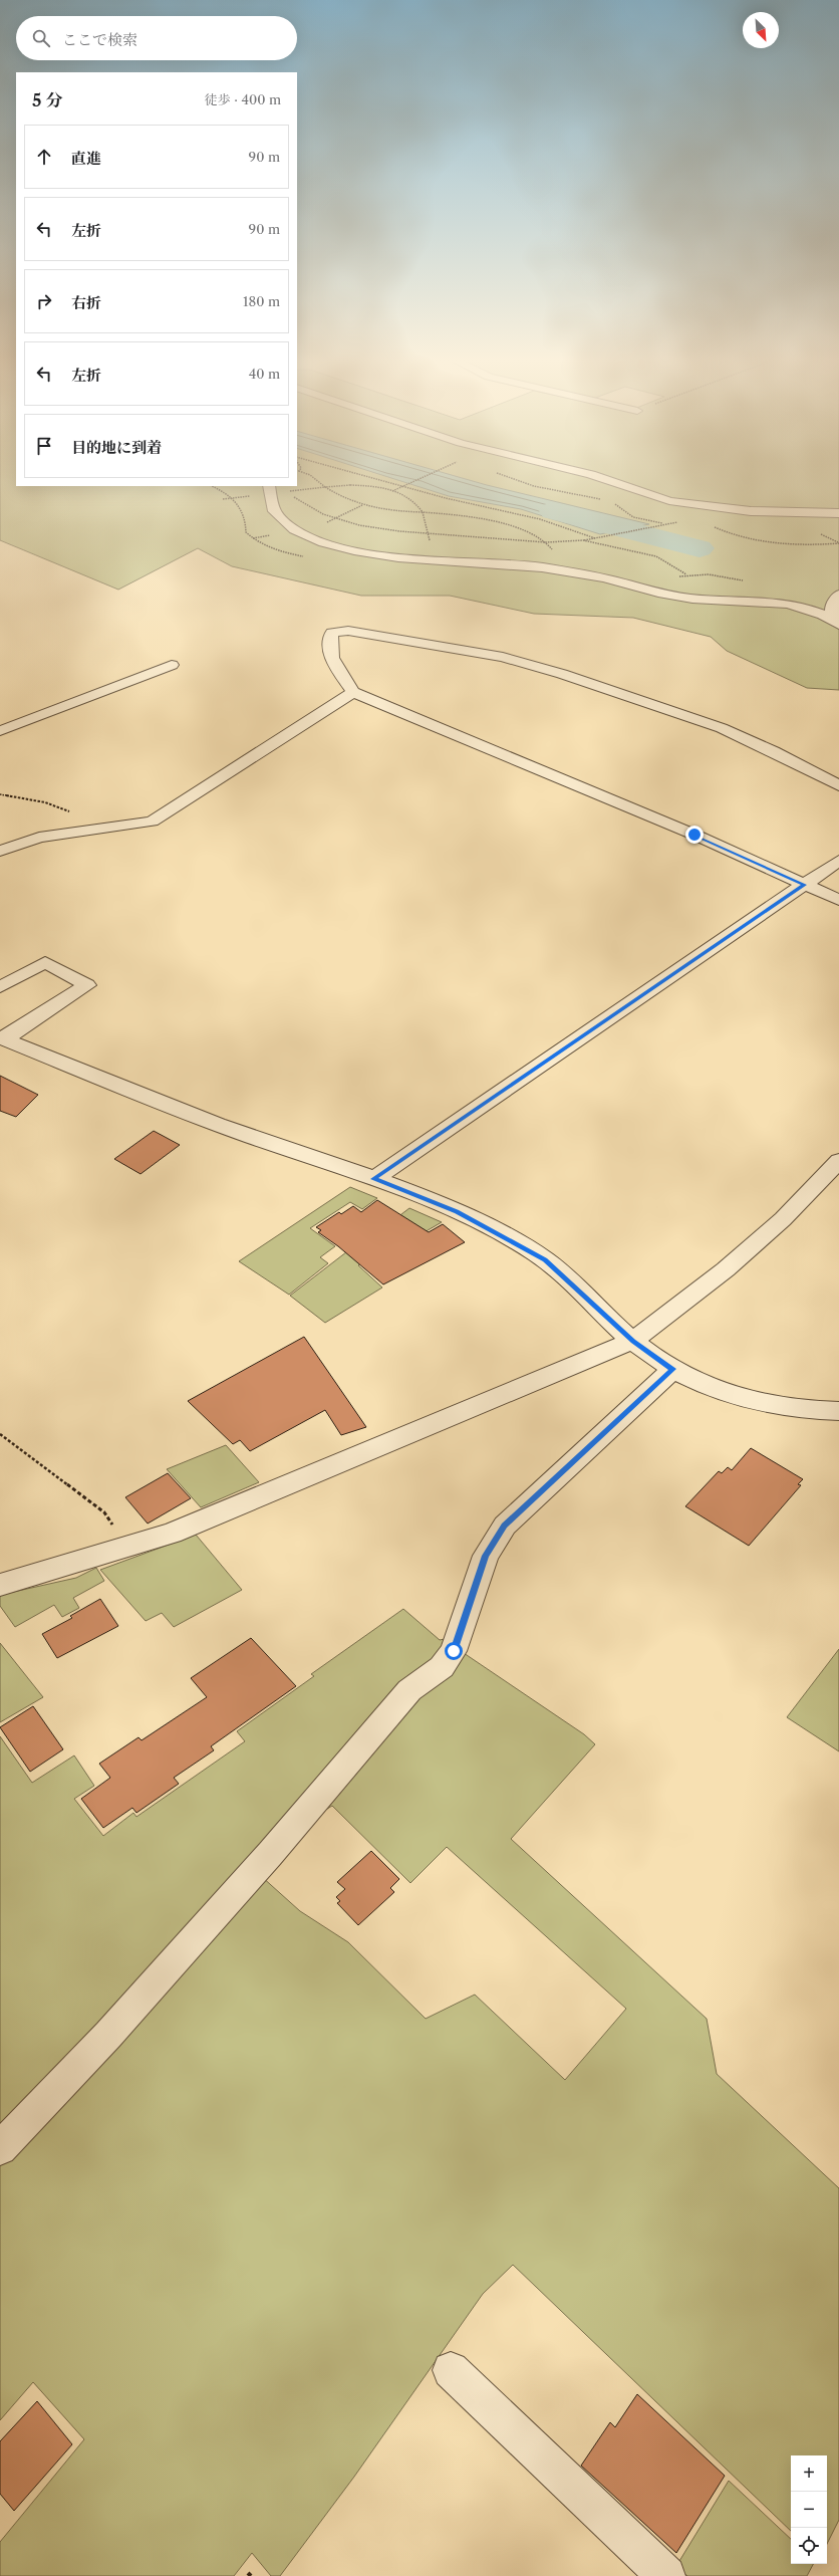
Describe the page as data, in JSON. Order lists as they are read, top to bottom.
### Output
{
  "north": "bottom right",
  "page": {
    "search": "ここで検索",
    "heading": ["5 分", "徒歩 · 400 m"],
    "list": [
      ["直進", "90 m"],
      ["左折", "90 m"],
      ["右折", "180 m"],
      ["左折", "40 m"],
      "目的地に到着"
    ],
    "map_buttons": ["+", "−"]
  }
}
